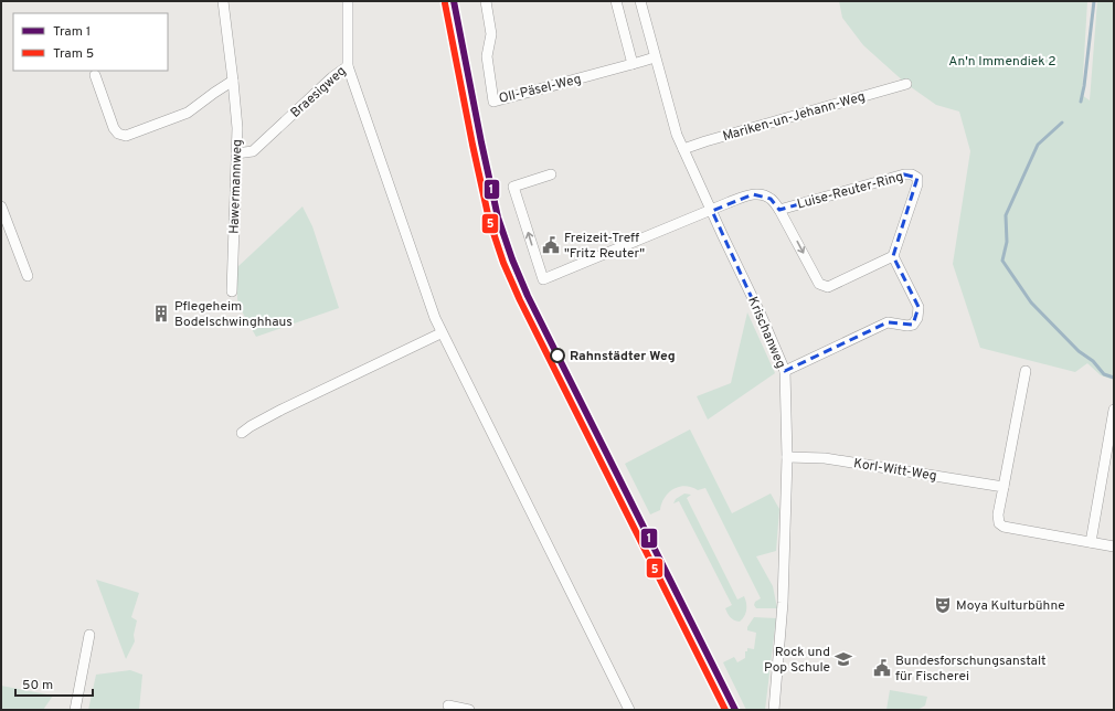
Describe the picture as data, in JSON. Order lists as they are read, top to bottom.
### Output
{
  "streets": {
    "street": [
      "Oll-Päsel-Weg",
      "Braesigweg",
      "Mariken-un-Jehann-Weg",
      "Hawermannweg",
      "Luise-Reuter-Ring",
      "Krischanweg",
      "Korl-Witt-Weg"
    ]
  },
  "crossings": [
    ["Oll-Päsel-Weg", "Krischanweg"],
    ["Braesigweg", "Hawermannweg"],
    ["Mariken-un-Jehann-Weg", "Krischanweg"],
    ["Luise-Reuter-Ring", "Krischanweg"],
    ["Krischanweg", "Korl-Witt-Weg"]
  ],
  "parks": ["An'n Immendiek 2"],
  "places": {
    "public building": ["Freizeit-Treff \"Fritz Reuter\"", "Bundesforschungsanstalt für Fischerei"],
    "building": ["Pflegeheim Bodelschwinghhaus"],
    "other": ["Rahnstädter Weg"],
    "theatre": ["Moya Kulturbühne"],
    "school or university": ["Rock und Pop Schule"]
  },
  "lines": ["tram line 1", "tram line 5"],
  "legend": ["Tram 1", "Tram 5"],
  "scale_bar": "50 m"
}
